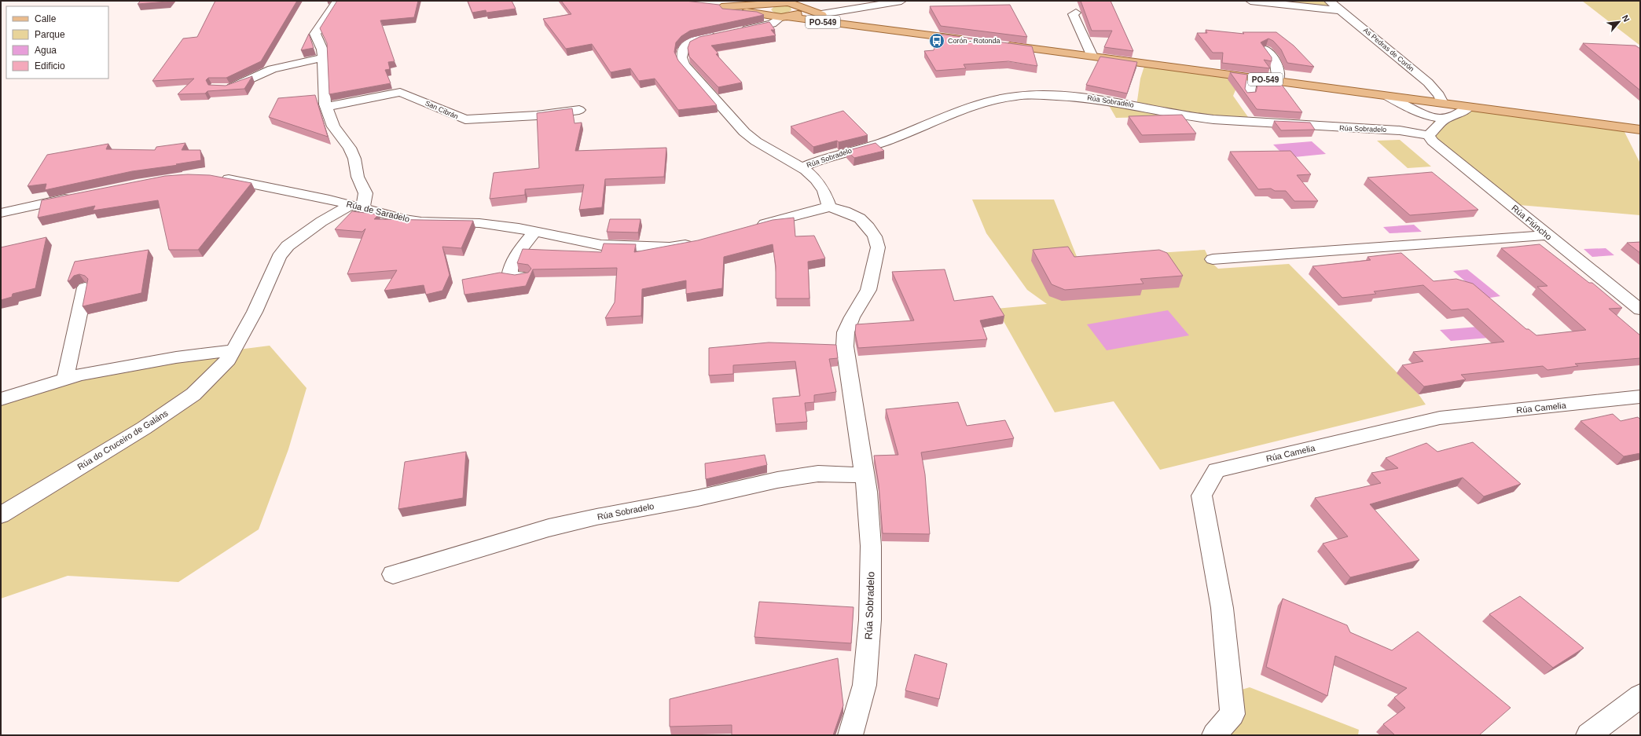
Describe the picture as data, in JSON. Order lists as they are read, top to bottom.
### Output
{
  "streets": {
    "main road": ["PO-549"],
    "street": [
      "As Pedras de Corón",
      "Rúa Sobradelo",
      "San Cibrán",
      "Rúa de Saradelo",
      "Rúa Fiúncho",
      "Rúa Camelia",
      "Rúa do Cruceiro de Galáns"
    ]
  },
  "crossings": [
    ["PO-549", "As Pedras de Corón"],
    ["Rúa Sobradelo", "Rúa Fiúncho"],
    ["Rúa de Saradelo", "Rúa do Cruceiro de Galáns"]
  ],
  "places": {
    "bus stop": ["Corón - Rotonda"]
  },
  "legend": [
    "Calle",
    "Parque",
    "Agua",
    "Edificio"
  ],
  "north": "top right"
}
